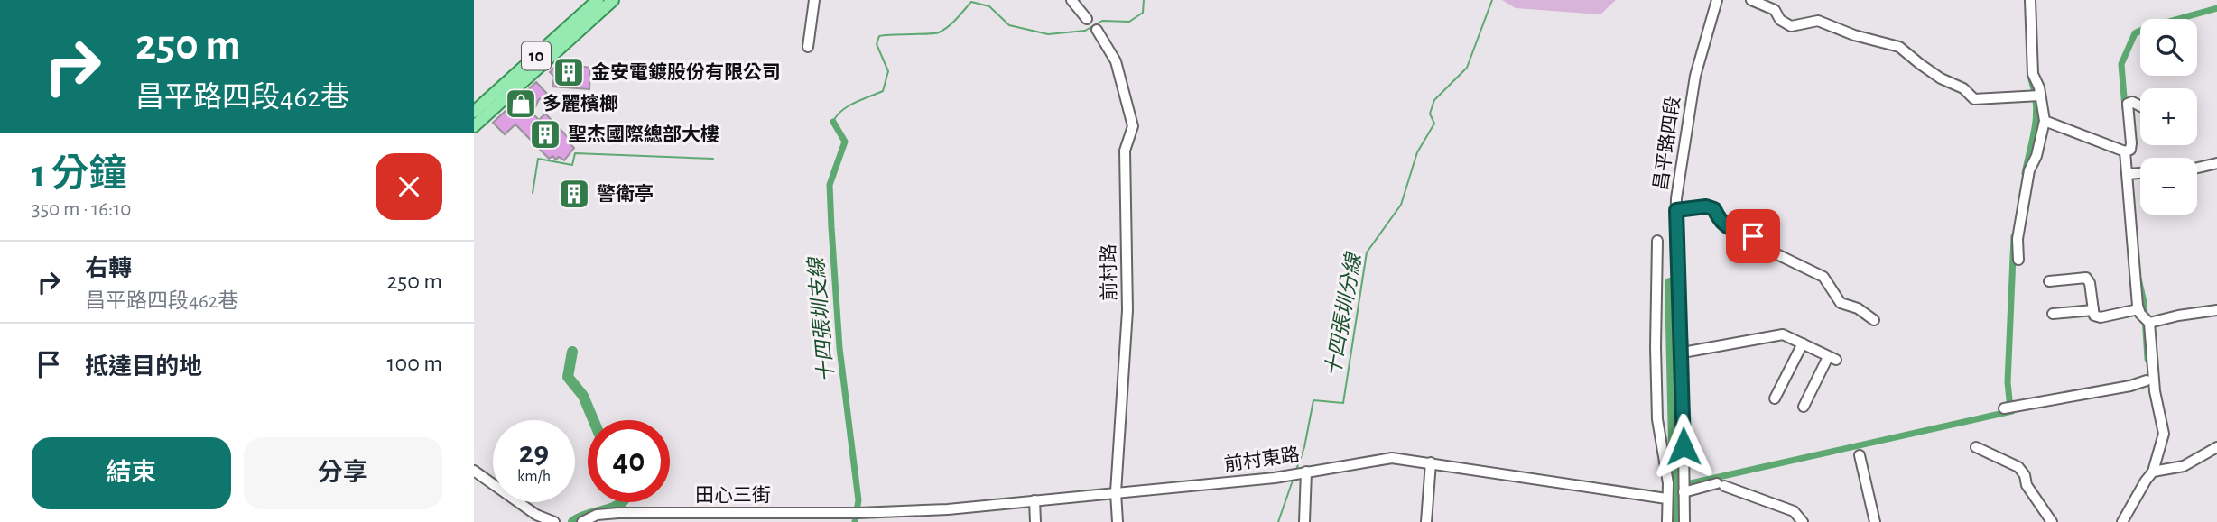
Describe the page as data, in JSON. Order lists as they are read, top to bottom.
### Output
{
  "streets": {
    "main road": ["10"],
    "street": [
      "昌平路四段",
      "前村路",
      "前村東路",
      "田心三街"
    ]
  },
  "crossings": [
    ["前村路", "前村東路"],
    ["前村東路", "田心三街"]
  ],
  "water": ["十四張圳分線", "十四張圳支線"],
  "places": {
    "building": ["金安電鍍股份有限公司", "聖杰國際總部大樓", "警衛亭"],
    "shop": ["多麗檳榔"]
  },
  "page": {
    "turn": ["250 m", "昌平路四段462巷"],
    "map_buttons": ["+", "−"],
    "heading": ["1 分鐘", "350 m · 16:10"],
    "list": [
      {
        "name": "右轉",
        "note": "昌平路四段462巷",
        "value": "250 m"
      },
      {
        "name": "抵達目的地",
        "value": "100 m"
      }
    ],
    "speed": "29 km/h",
    "limit": "40",
    "buttons": ["結束", "分享"]
  }
}
